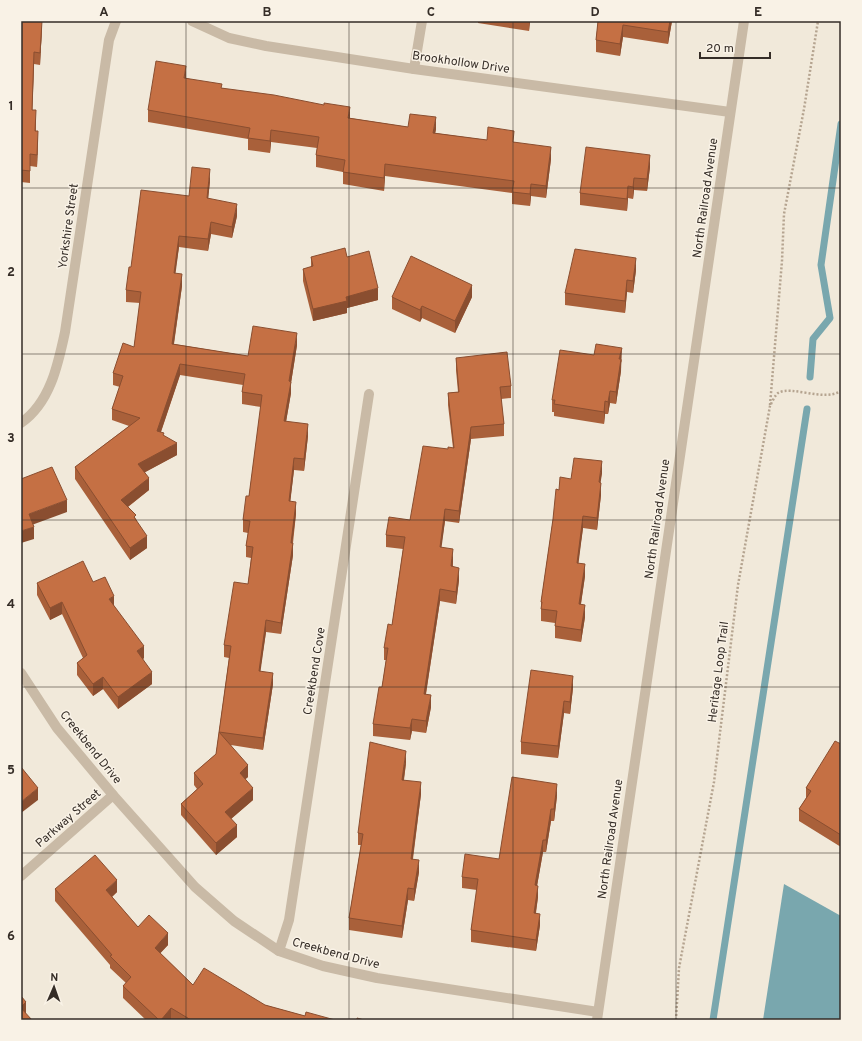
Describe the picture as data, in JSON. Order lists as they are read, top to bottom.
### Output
{
  "streets": {
    "street": [
      "Brookhollow Drive",
      "North Railroad Avenue",
      "Yorkshire Street",
      "Creekbend Cove",
      "Creekbend Drive",
      "Parkway Street"
    ],
    "path": ["Heritage Loop Trail"]
  },
  "crossings": [
    ["Brookhollow Drive", "North Railroad Avenue"],
    ["North Railroad Avenue", "Creekbend Drive"],
    ["Creekbend Cove", "Creekbend Drive"],
    ["Creekbend Drive", "Parkway Street"]
  ],
  "scale_bar": "20 m",
  "north": "top",
  "grid": {
    "columns": [
      "A",
      "B",
      "C",
      "D",
      "E"
    ],
    "rows": [
      "1",
      "2",
      "3",
      "4",
      "5",
      "6"
    ]
  }
}
